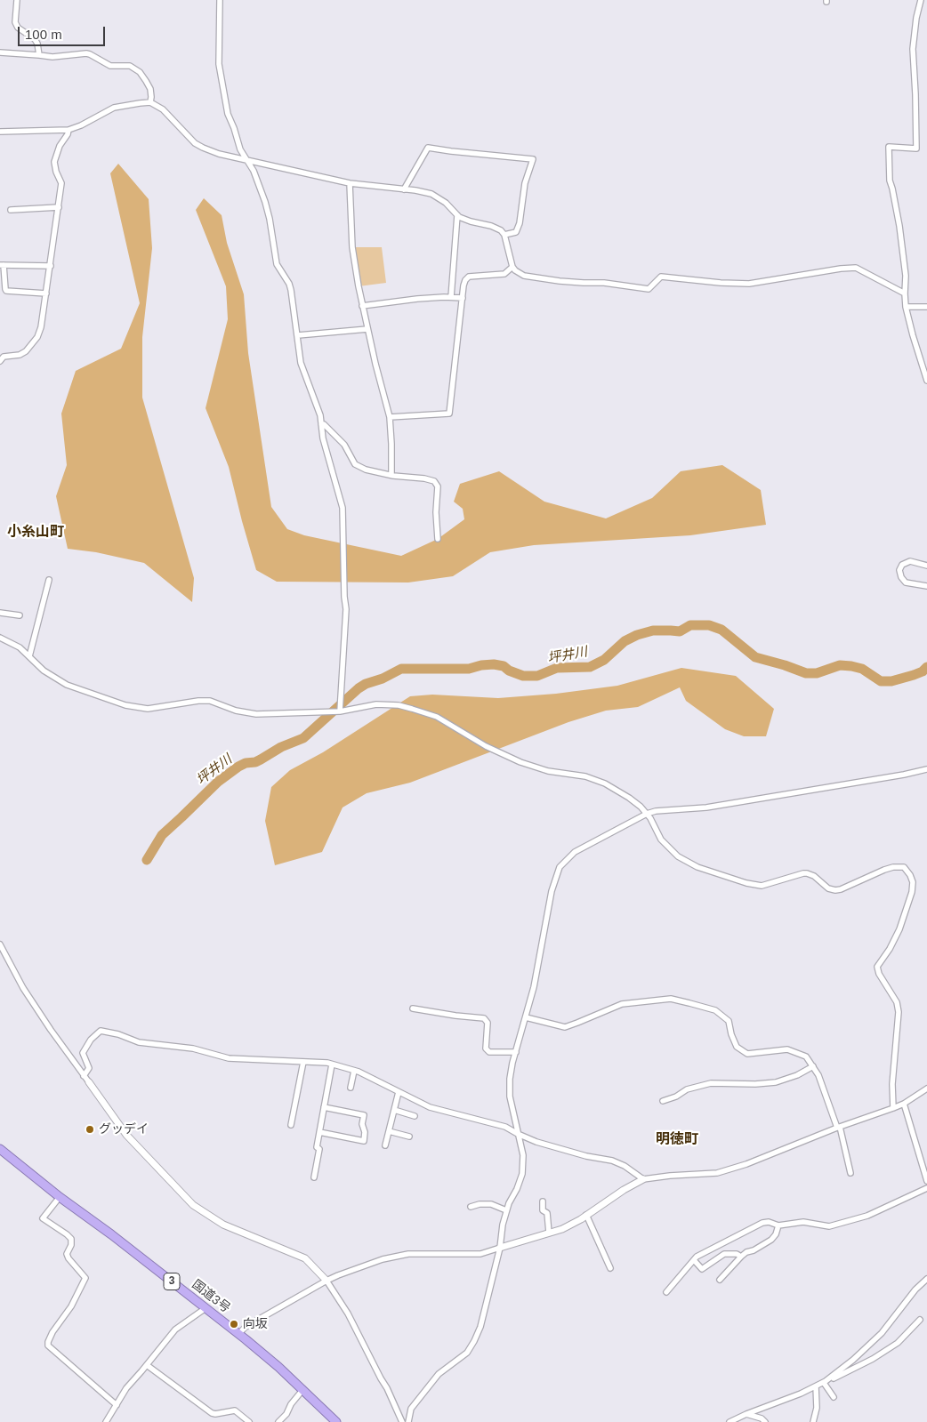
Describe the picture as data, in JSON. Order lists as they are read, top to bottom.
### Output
{
  "streets": {
    "highway": ["3", "国道3号"]
  },
  "districts": ["小糸山町", "明徳町"],
  "water": ["坪井川"],
  "places": ["グッデイ", "向坂"],
  "scale_bar": "100 m"
}
